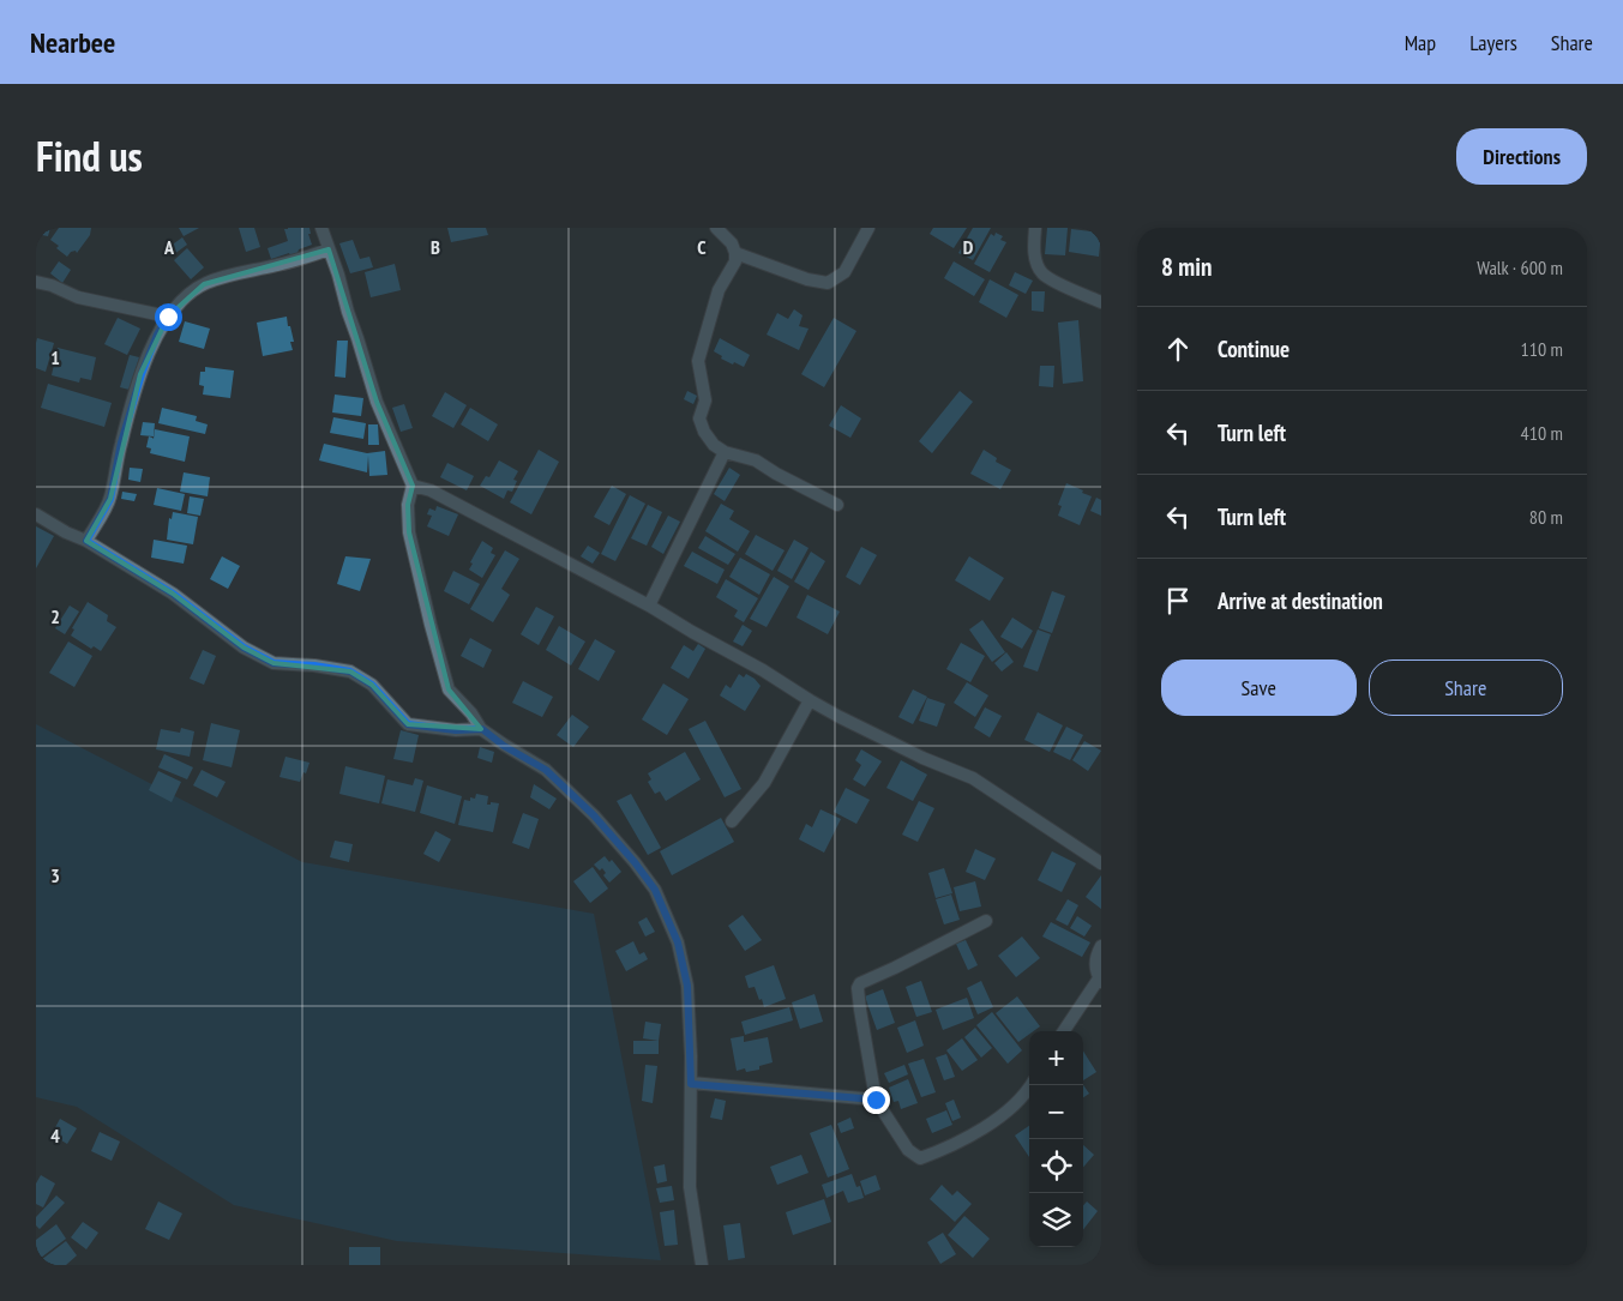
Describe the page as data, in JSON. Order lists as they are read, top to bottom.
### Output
{
  "page": {
    "header": "Nearbee",
    "nav": ["Map", "Layers", "Share"],
    "title": "Find us",
    "buttons": [
      "Directions",
      ["Save", "Share"]
    ],
    "heading": ["8 min", "Walk · 600 m"],
    "list": [
      ["Continue", "110 m"],
      ["Turn left", "410 m"],
      ["Turn left", "80 m"],
      "Arrive at destination"
    ],
    "map_buttons": ["+", "−"]
  },
  "grid": {
    "columns": [
      "A",
      "B",
      "C",
      "D"
    ],
    "rows": [
      "1",
      "2",
      "3",
      "4"
    ]
  }
}
